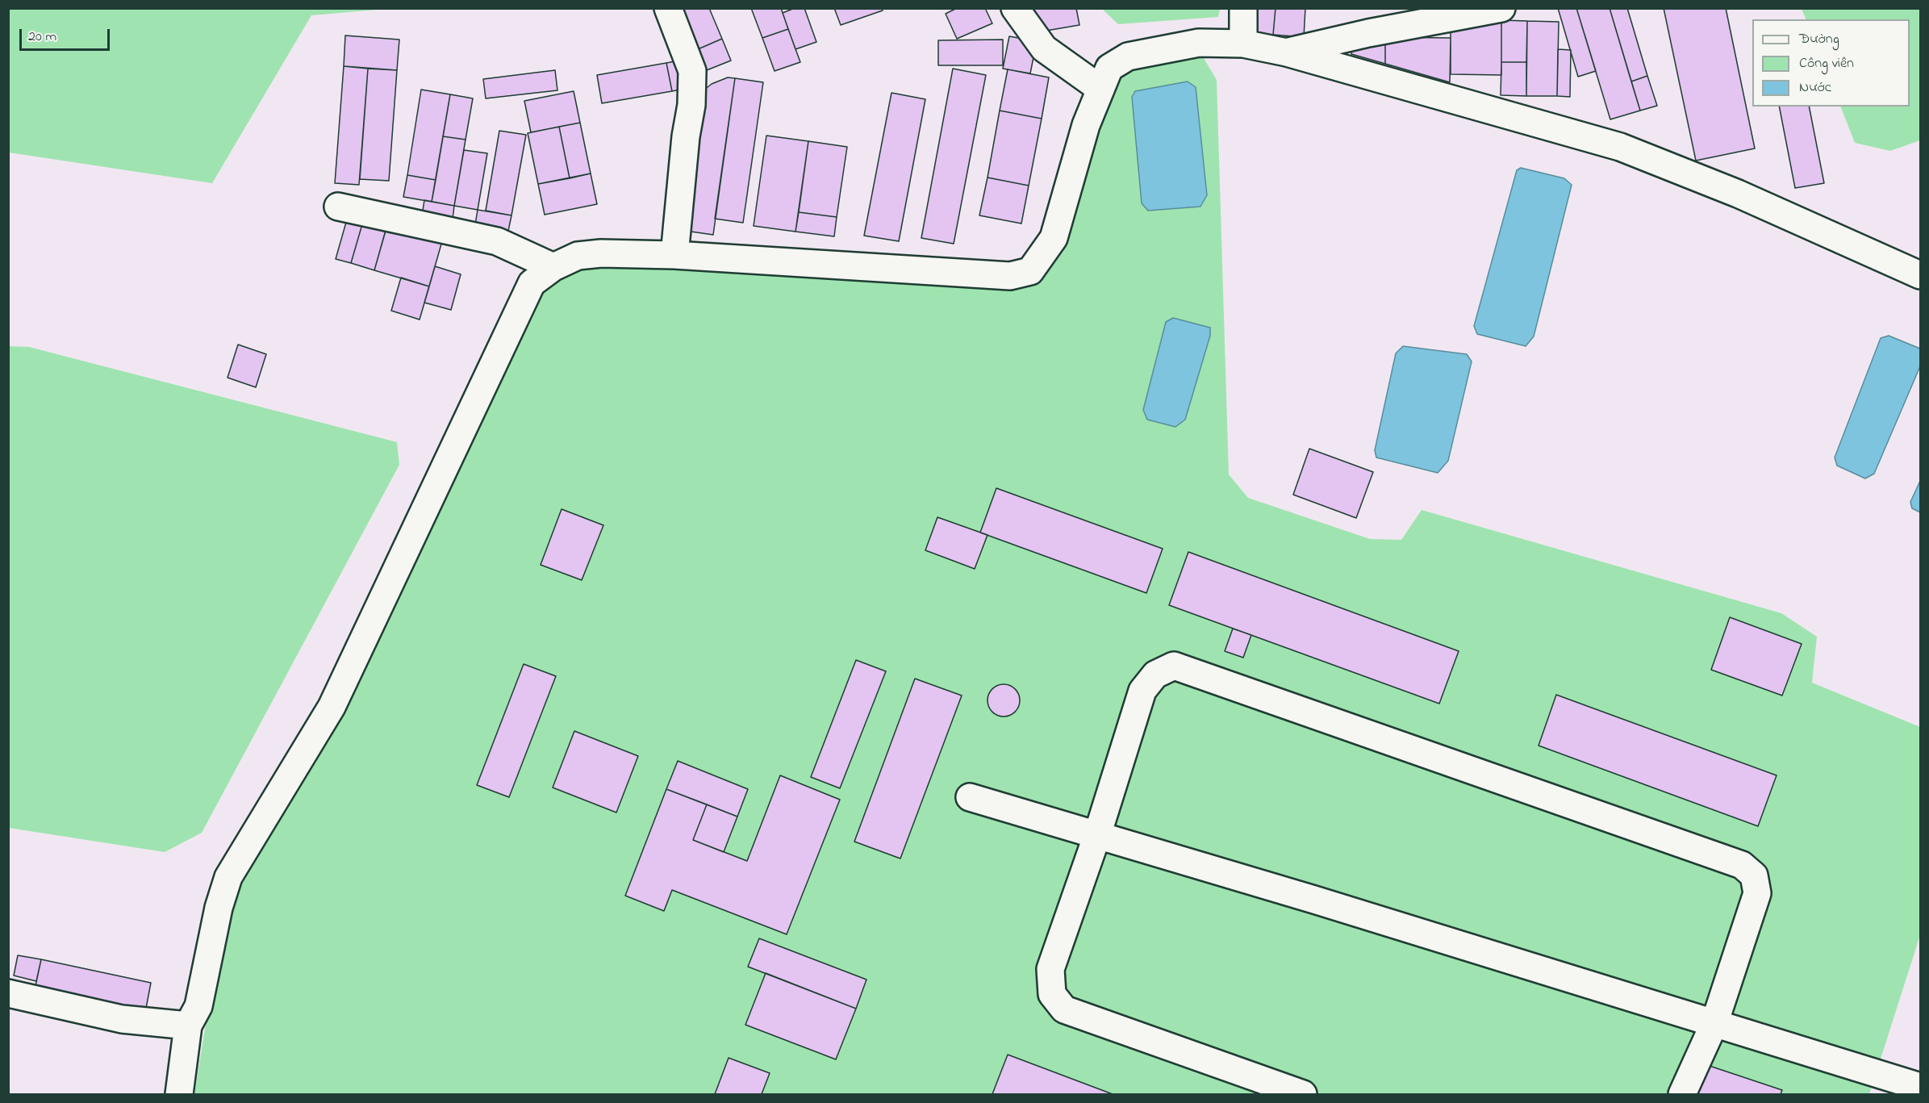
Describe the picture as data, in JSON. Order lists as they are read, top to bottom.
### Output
{
  "legend": ["Đường", "Công viên", "Nước"],
  "scale_bar": "20 m"
}
